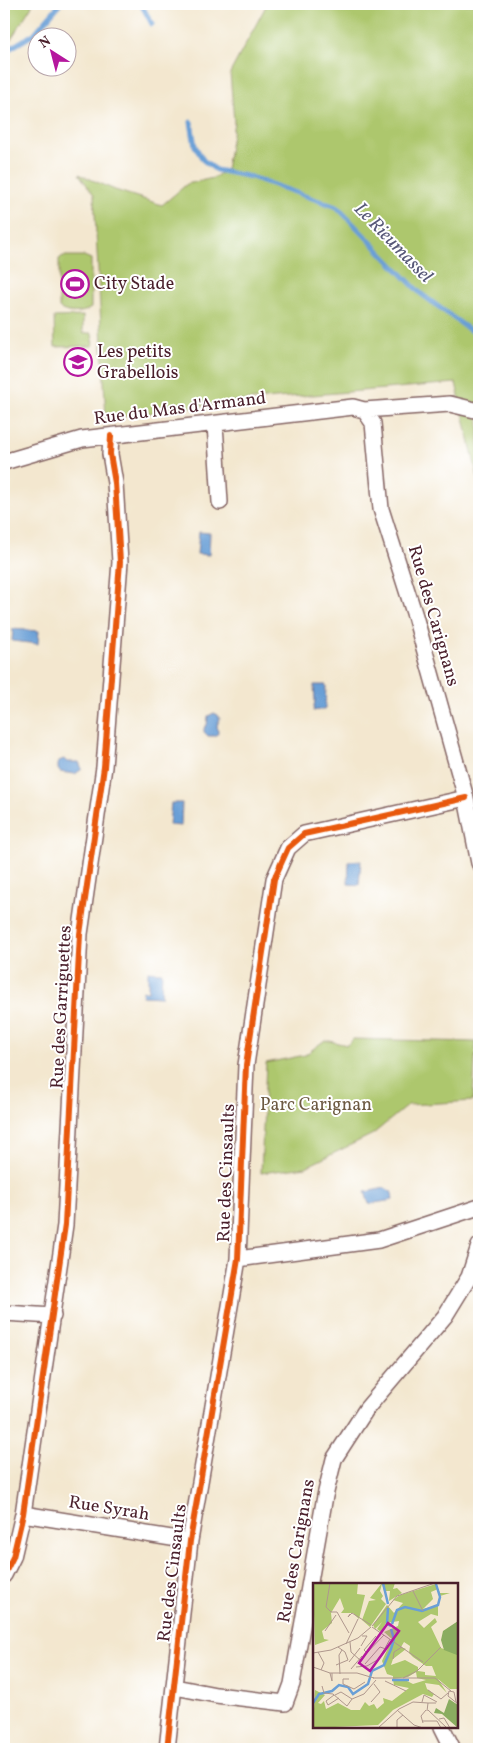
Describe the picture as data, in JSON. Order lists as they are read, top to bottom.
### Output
{
  "streets": {
    "street": [
      "Rue du Mas d'Armand",
      "Rue des Carignans",
      "Rue des Garriguettes",
      "Rue des Cinsaults",
      "Rue Syrah"
    ]
  },
  "crossings": [
    ["Rue du Mas d'Armand", "Rue des Carignans"],
    ["Rue du Mas d'Armand", "Rue des Garriguettes"],
    ["Rue des Carignans", "Rue des Cinsaults"],
    ["Rue des Garriguettes", "Rue Syrah"],
    ["Rue des Cinsaults", "Rue Syrah"]
  ],
  "water": ["Le Rieumassel"],
  "parks": ["Parc Carignan"],
  "places": {
    "sports": ["City Stade"],
    "school or university": ["Les petits Grabellois"]
  },
  "north": "top left"
}
